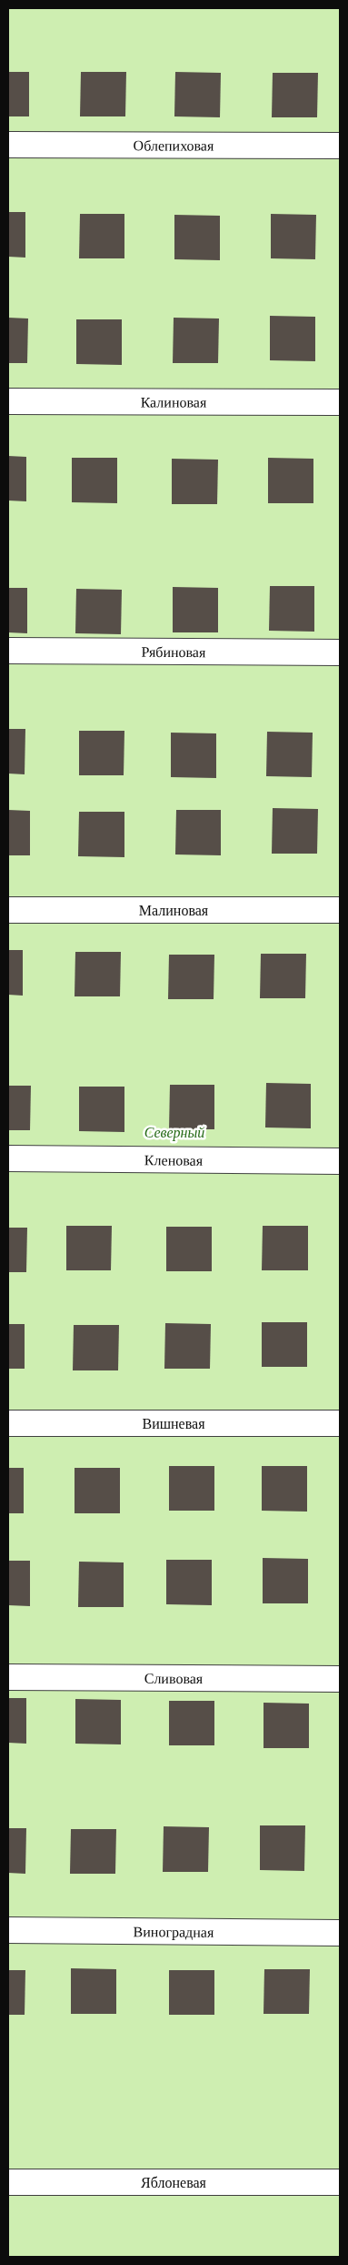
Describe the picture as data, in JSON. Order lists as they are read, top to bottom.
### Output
{
  "streets": {
    "street": [
      "Облепиховая",
      "Калиновая",
      "Рябиновая",
      "Малиновая",
      "Кленовая",
      "Вишневая",
      "Сливовая",
      "Виноградная",
      "Яблоневая"
    ]
  },
  "parks": ["Северный"]
}
